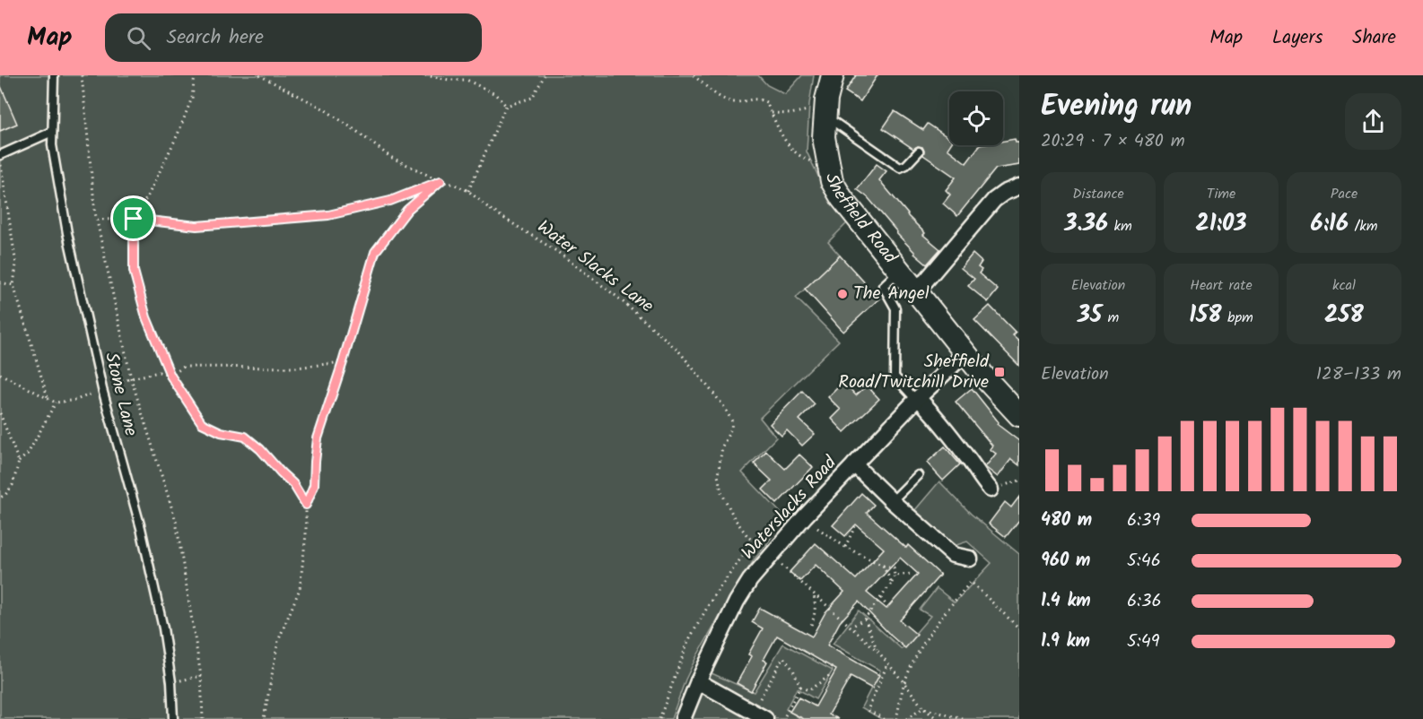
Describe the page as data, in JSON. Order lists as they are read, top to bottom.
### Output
{
  "streets": {
    "main road": ["Sheffield Road"],
    "street": ["Waterslacks Road"],
    "lane": ["Stone Lane"],
    "path": ["Water Slacks Lane"]
  },
  "crossings": [
    ["Sheffield Road", "Waterslacks Road"]
  ],
  "places": {
    "other": ["The Angel"],
    "transit": ["Sheffield Road/Twitchill Drive"]
  },
  "page": {
    "header": "Map",
    "search": "Search here",
    "nav": ["Map", "Layers", "Share"],
    "heading": ["Evening run", "20:29 · 7 × 480 m"],
    "stats": [
      ["Distance", "3.36 km"],
      ["Time", "21:03"],
      ["Pace", "6:16 /km"],
      ["Elevation", "35 m"],
      ["Heart rate", "158 bpm"],
      ["kcal", "258"]
    ],
    "chart": ["Elevation", "128–133 m"],
    "list": [
      {
        "name": "480 m",
        "note": "6:39"
      },
      {
        "name": "960 m",
        "note": "5:46"
      },
      {
        "name": "1.4 km",
        "note": "6:36"
      },
      {
        "name": "1.9 km",
        "note": "5:49"
      }
    ]
  }
}
